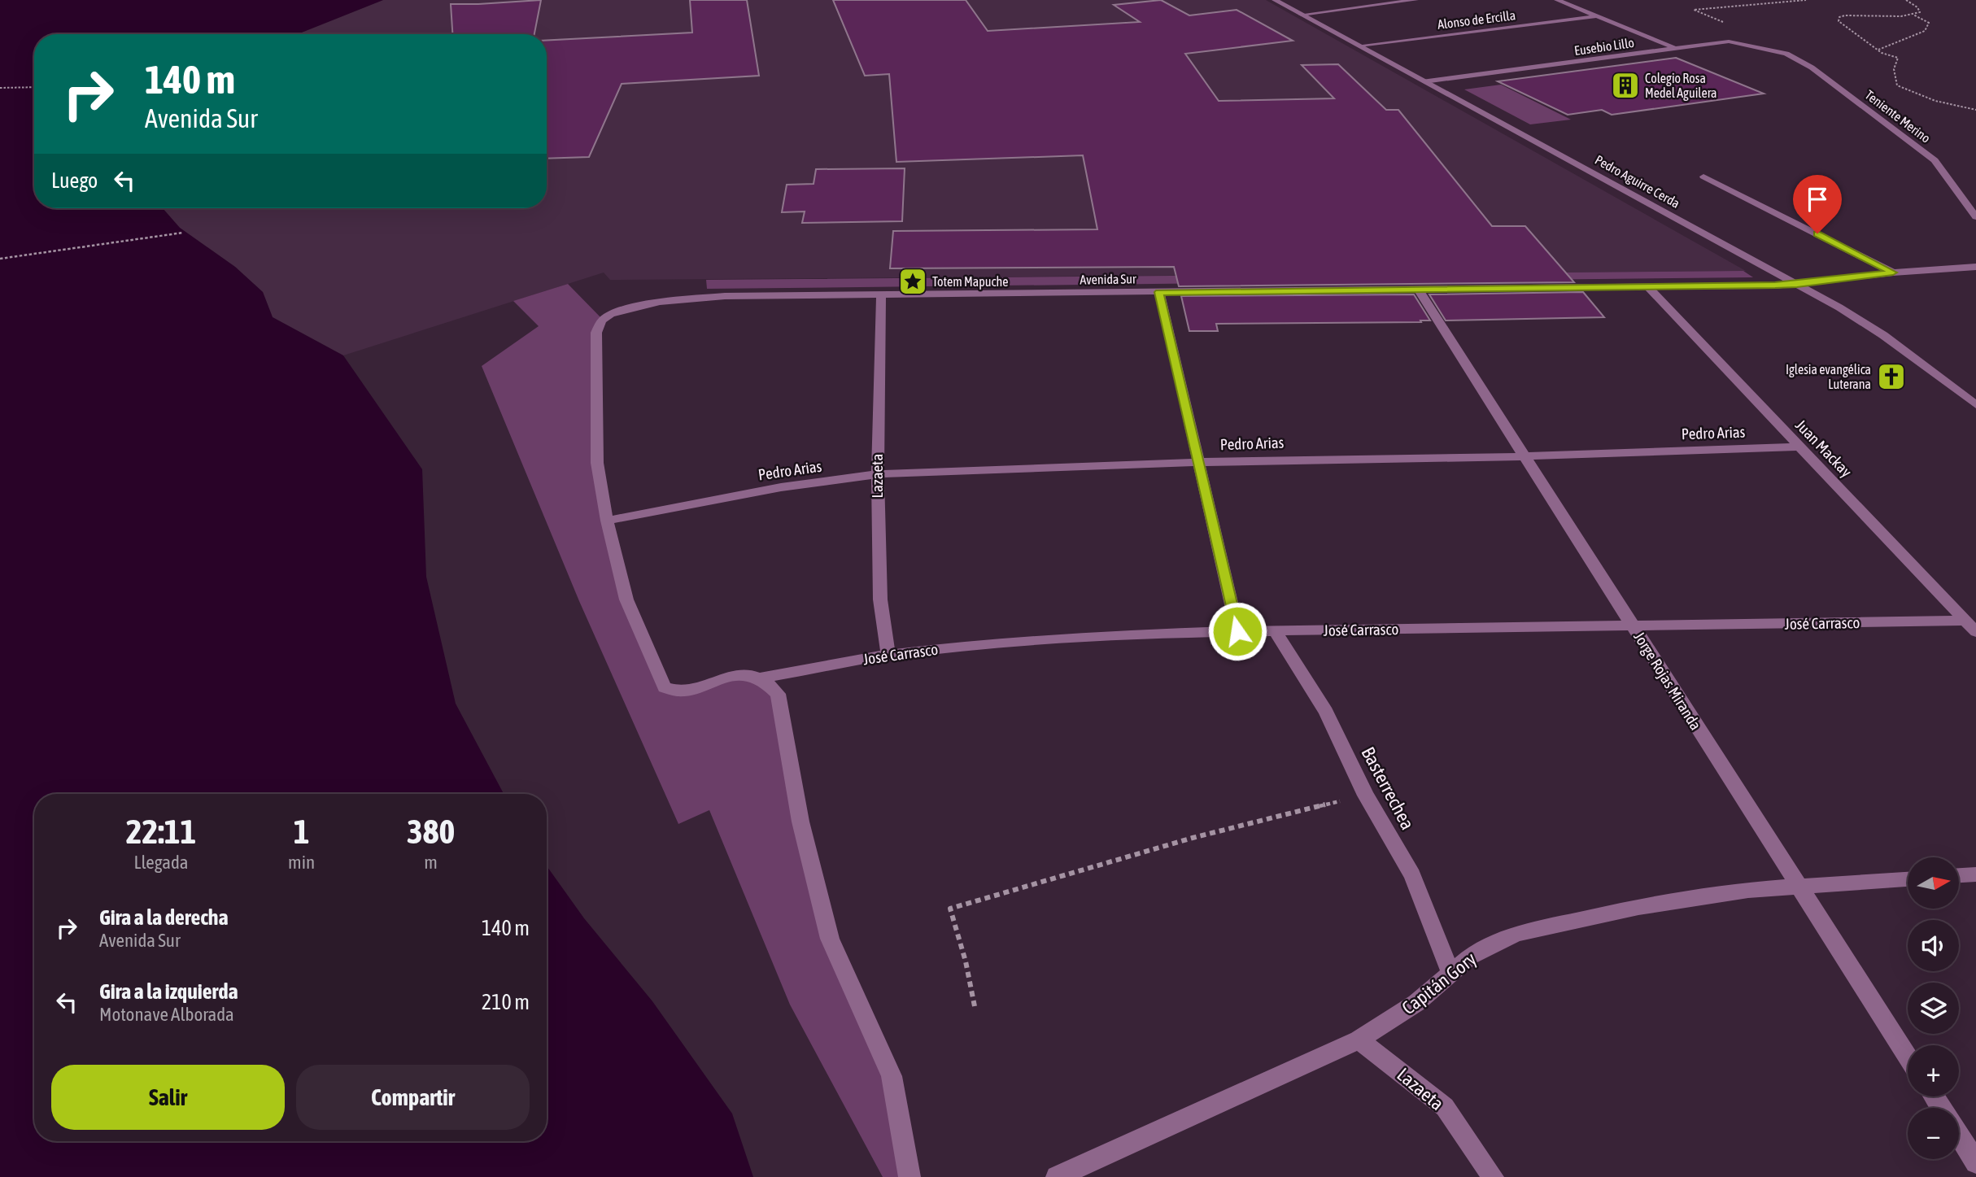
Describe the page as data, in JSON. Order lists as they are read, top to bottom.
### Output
{
  "streets": {
    "street": [
      "Alonso de Ercilla",
      "Eusebio Lillo",
      "Teniente Merino",
      "Pedro Aguirre Cerda",
      "Avenida Sur",
      "Pedro Arias",
      "Juan Mackay",
      "Lazaeta",
      "José Carrasco",
      "Jorge Rojas Miranda",
      "Basterrechea",
      "Capitán Gory"
    ]
  },
  "crossings": [
    ["Alonso de Ercilla", "Pedro Aguirre Cerda"],
    ["Eusebio Lillo", "Teniente Merino"],
    ["Eusebio Lillo", "Pedro Aguirre Cerda"],
    ["Pedro Aguirre Cerda", "Avenida Sur"],
    ["Avenida Sur", "Pedro Arias"],
    ["Avenida Sur", "Juan Mackay"],
    ["Avenida Sur", "Lazaeta"],
    ["Avenida Sur", "José Carrasco"],
    ["Avenida Sur", "Jorge Rojas Miranda"],
    ["Pedro Arias", "Juan Mackay"],
    ["Pedro Arias", "Lazaeta"],
    ["Pedro Arias", "José Carrasco"],
    ["Pedro Arias", "Jorge Rojas Miranda"],
    ["Juan Mackay", "José Carrasco"],
    ["Lazaeta", "José Carrasco"],
    ["Lazaeta", "Capitán Gory"],
    ["José Carrasco", "Jorge Rojas Miranda"],
    ["José Carrasco", "Basterrechea"],
    ["Jorge Rojas Miranda", "Capitán Gory"],
    ["Basterrechea", "Capitán Gory"]
  ],
  "places": {
    "building": ["Colegio Rosa Medel Aguilera"],
    "place": ["Totem Mapuche"],
    "church": ["Iglesia evangélica Luterana"]
  },
  "north": "right",
  "page": {
    "turn": ["140 m", "Avenida Sur"],
    "then": "Luego",
    "eta": [
      "22:11",
      "Llegada",
      "1",
      "min",
      "380",
      "m"
    ],
    "map_buttons": ["+", "−"],
    "list": [
      {
        "name": "Gira a la derecha",
        "note": "Avenida Sur",
        "value": "140 m"
      },
      {
        "name": "Gira a la izquierda",
        "note": "Motonave Alborada",
        "value": "210 m"
      }
    ],
    "buttons": ["Salir", "Compartir"]
  }
}
